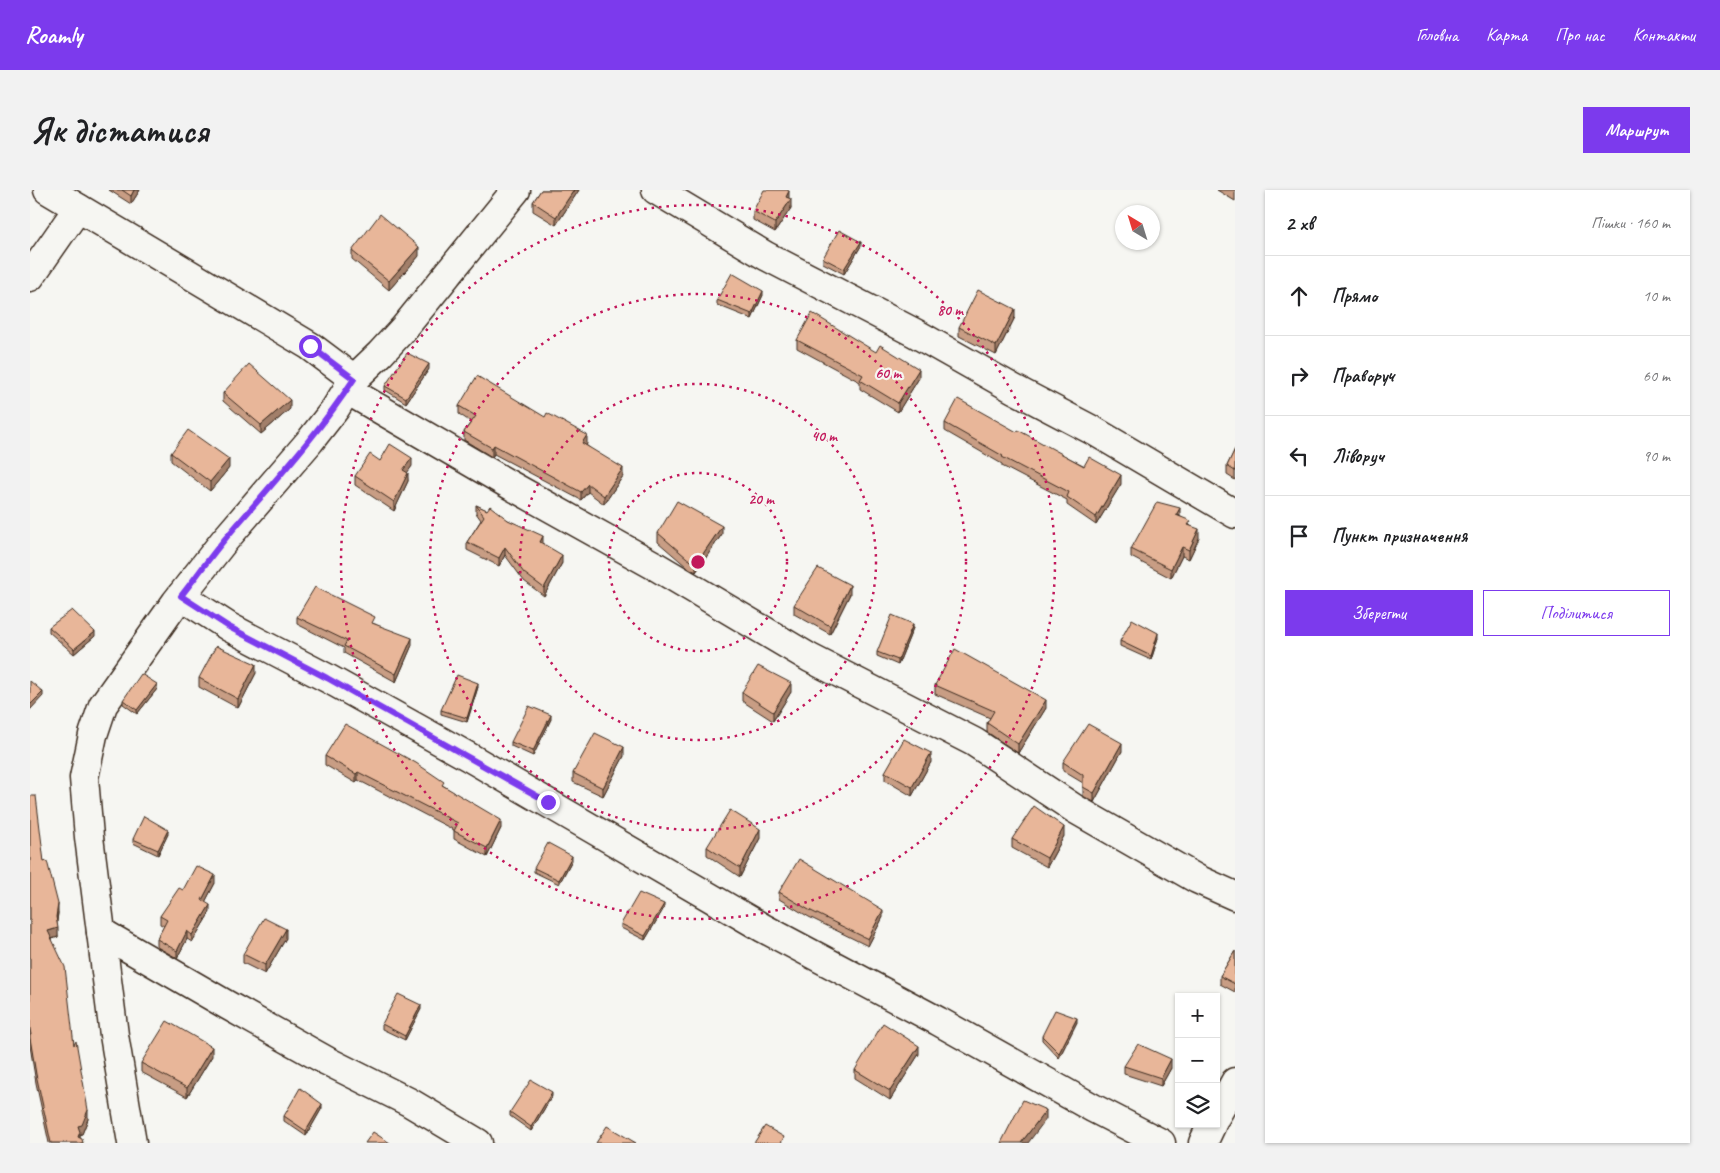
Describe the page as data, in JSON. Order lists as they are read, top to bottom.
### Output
{
  "north": "top left",
  "page": {
    "header": "Roamly",
    "nav": [
      "Головна",
      "Карта",
      "Про нас",
      "Контакти"
    ],
    "buttons": [
      "Маршрут",
      ["Зберегти", "Поділитися"]
    ],
    "title": "Як дістатися",
    "heading": ["2 хв", "Пішки · 160 m"],
    "list": [
      ["Прямо", "10 m"],
      ["Праворуч", "60 m"],
      ["Ліворуч", "90 m"],
      "Пункт призначення"
    ],
    "map_buttons": ["+", "−"]
  },
  "rings": [
    "80 m",
    "60 m",
    "40 m",
    "20 m"
  ]
}
